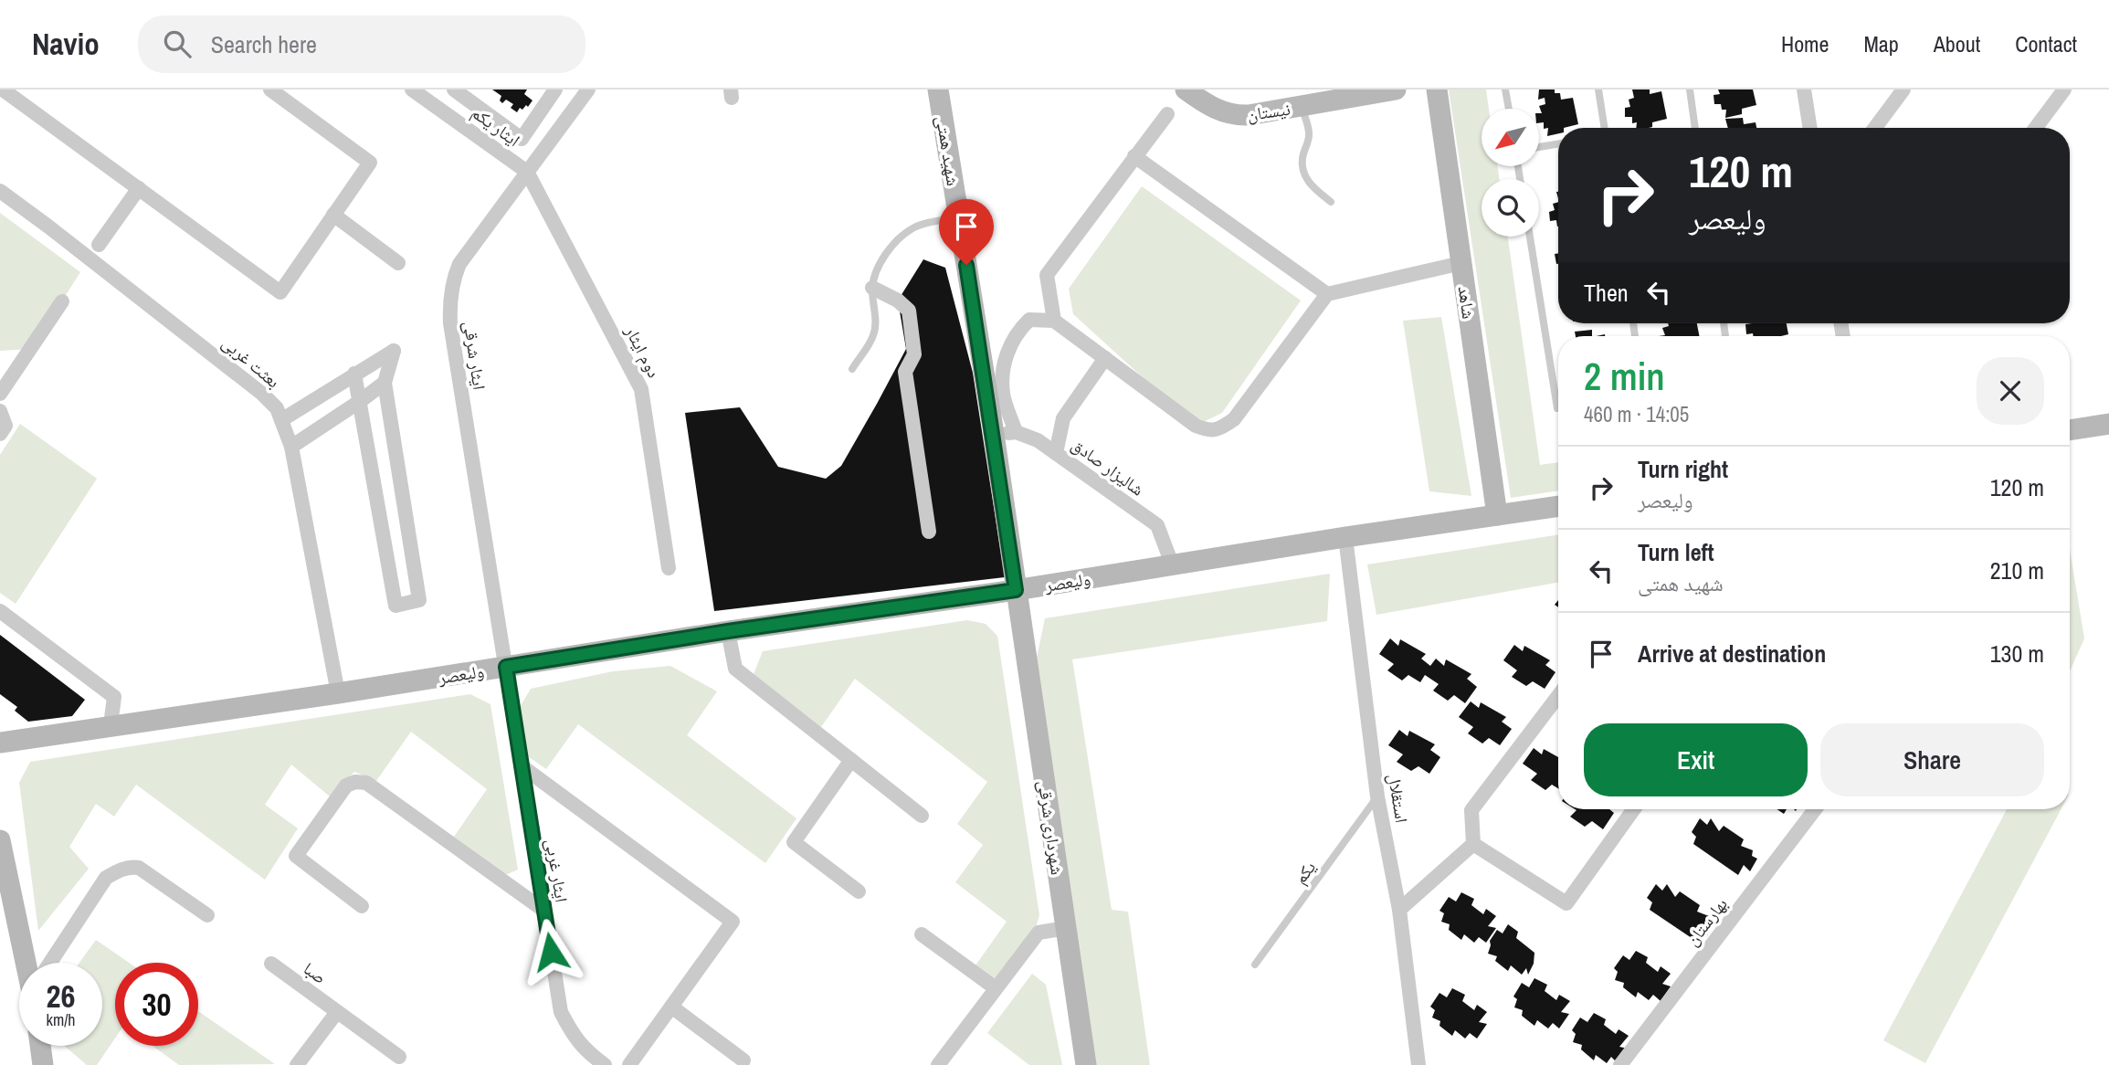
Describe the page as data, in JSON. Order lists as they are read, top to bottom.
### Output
{
  "streets": {
    "main road": [
      "نيستان",
      "شهید همتی",
      "شاهد",
      "ولیعصر",
      "شهرداری شرقی"
    ],
    "street": [
      "ایثار یکم",
      "دوم ایثار",
      "ایثار شرقی",
      "بعثت غربی",
      "شالیزار صادق",
      "استقلال",
      "ایثار غربی",
      "بهارستان",
      "صبا"
    ],
    "lane": ["یکم"]
  },
  "crossings": [
    ["ایثار یکم", "دوم ایثار"],
    ["ایثار یکم", "ایثار شرقی"],
    ["شهید همتی", "شالیزار صادق"],
    ["شهید همتی", "ولیعصر"],
    ["شهید همتی", "شهرداری شرقی"],
    ["شاهد", "ولیعصر"],
    ["دوم ایثار", "ایثار شرقی"],
    ["ایثار شرقی", "ولیعصر"],
    ["ایثار شرقی", "ایثار غربی"],
    ["بعثت غربی", "ولیعصر"],
    ["شالیزار صادق", "ولیعصر"],
    ["ولیعصر", "استقلال"],
    ["ولیعصر", "شهرداری شرقی"],
    ["ولیعصر", "ایثار غربی"],
    ["استقلال", "یکم"]
  ],
  "north": "bottom left",
  "page": {
    "header": "Navio",
    "search": "Search here",
    "nav": [
      "Home",
      "Map",
      "About",
      "Contact"
    ],
    "turn": ["120 m", "ولیعصر"],
    "then": "Then",
    "heading": ["2 min", "460 m · 14:05"],
    "list": [
      {
        "name": "Turn right",
        "note": "ولیعصر",
        "value": "120 m"
      },
      {
        "name": "Turn left",
        "note": "شهید همتی",
        "value": "210 m"
      },
      {
        "name": "Arrive at destination",
        "value": "130 m"
      }
    ],
    "buttons": ["Exit", "Share"],
    "speed": "26 km/h",
    "limit": "30"
  }
}
